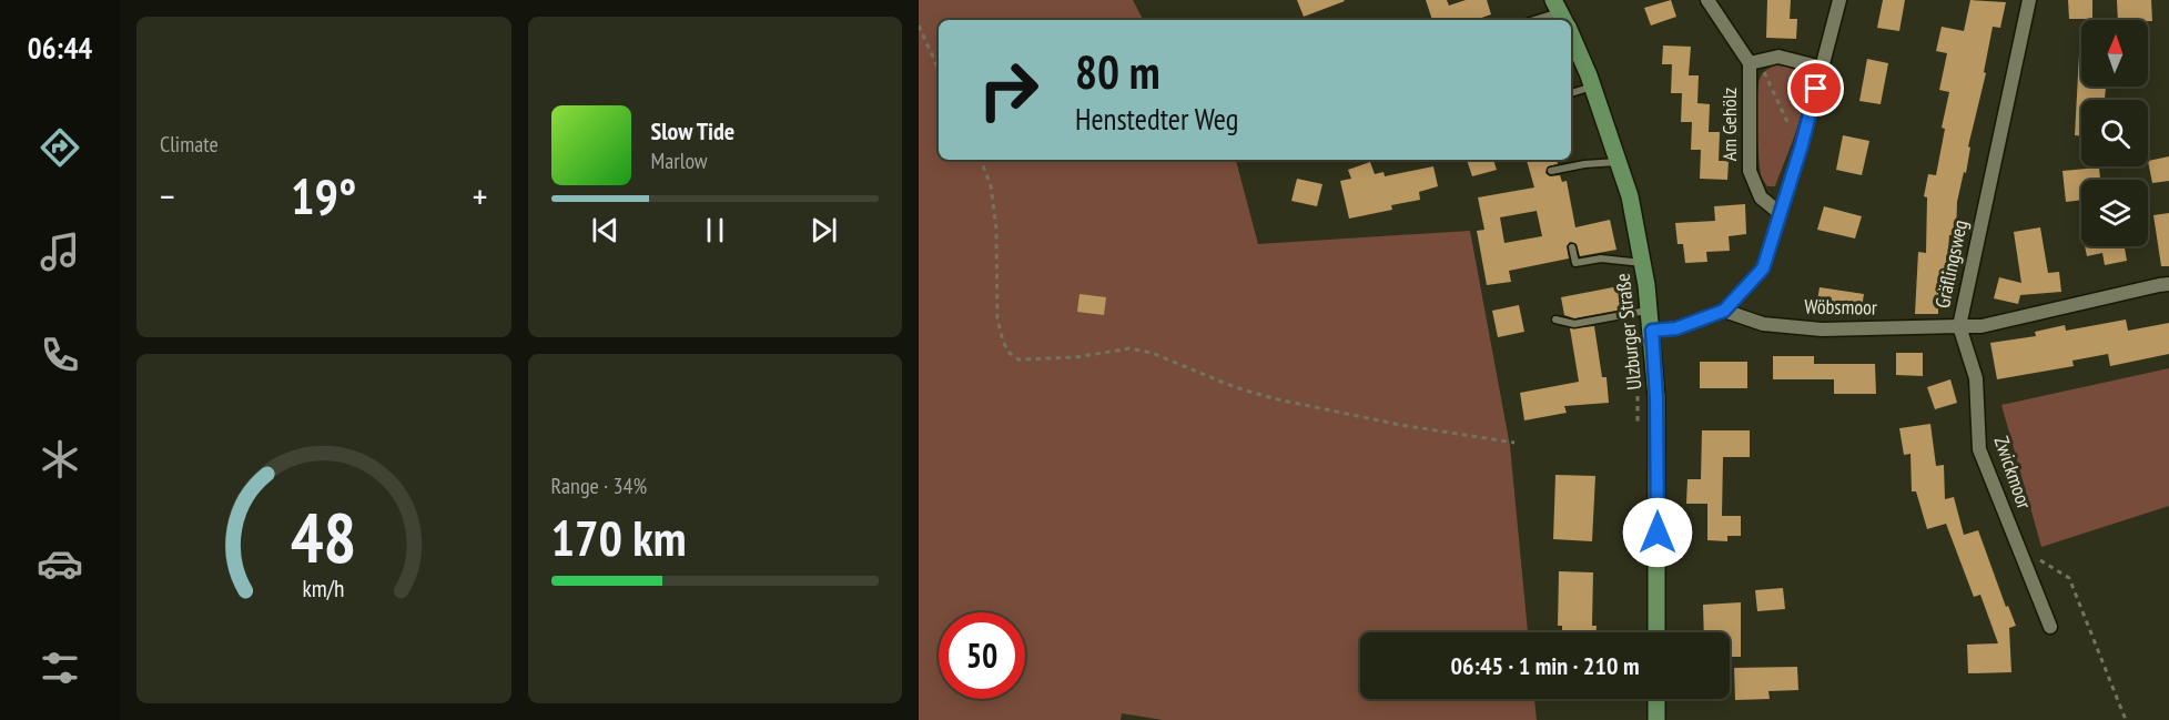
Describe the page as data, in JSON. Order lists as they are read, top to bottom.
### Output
{
  "streets": {
    "main road": ["Ulzburger Straße"],
    "street": [
      "Am Gehölz",
      "Gräflingsweg",
      "Wöbsmoor",
      "Zwickmoor"
    ]
  },
  "crossings": [
    ["Gräflingsweg", "Wöbsmoor"],
    ["Gräflingsweg", "Zwickmoor"],
    ["Wöbsmoor", "Zwickmoor"]
  ],
  "north": "top",
  "page": {
    "tabs": "06:44",
    "tile": [
      "Climate",
      ["Range · 34%", "170 km"]
    ],
    "turn": ["80 m", "Henstedter Weg"],
    "song": ["Slow Tide", "Marlow"],
    "heat": ["−", "19°", "+"],
    "limit": "50",
    "trip": "06:45 · 1 min · 210 m",
    "gauge": ["48", "km/h"]
  }
}
